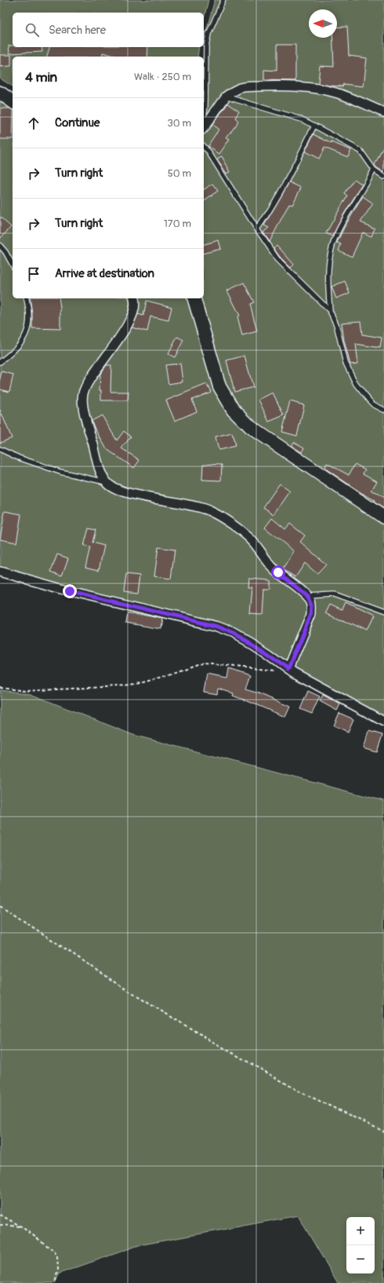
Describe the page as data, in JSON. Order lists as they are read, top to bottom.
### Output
{
  "north": "left",
  "page": {
    "search": "Search here",
    "heading": ["4 min", "Walk · 250 m"],
    "list": [
      ["Continue", "30 m"],
      ["Turn right", "50 m"],
      ["Turn right", "170 m"],
      "Arrive at destination"
    ],
    "map_buttons": ["+", "−"]
  }
}
